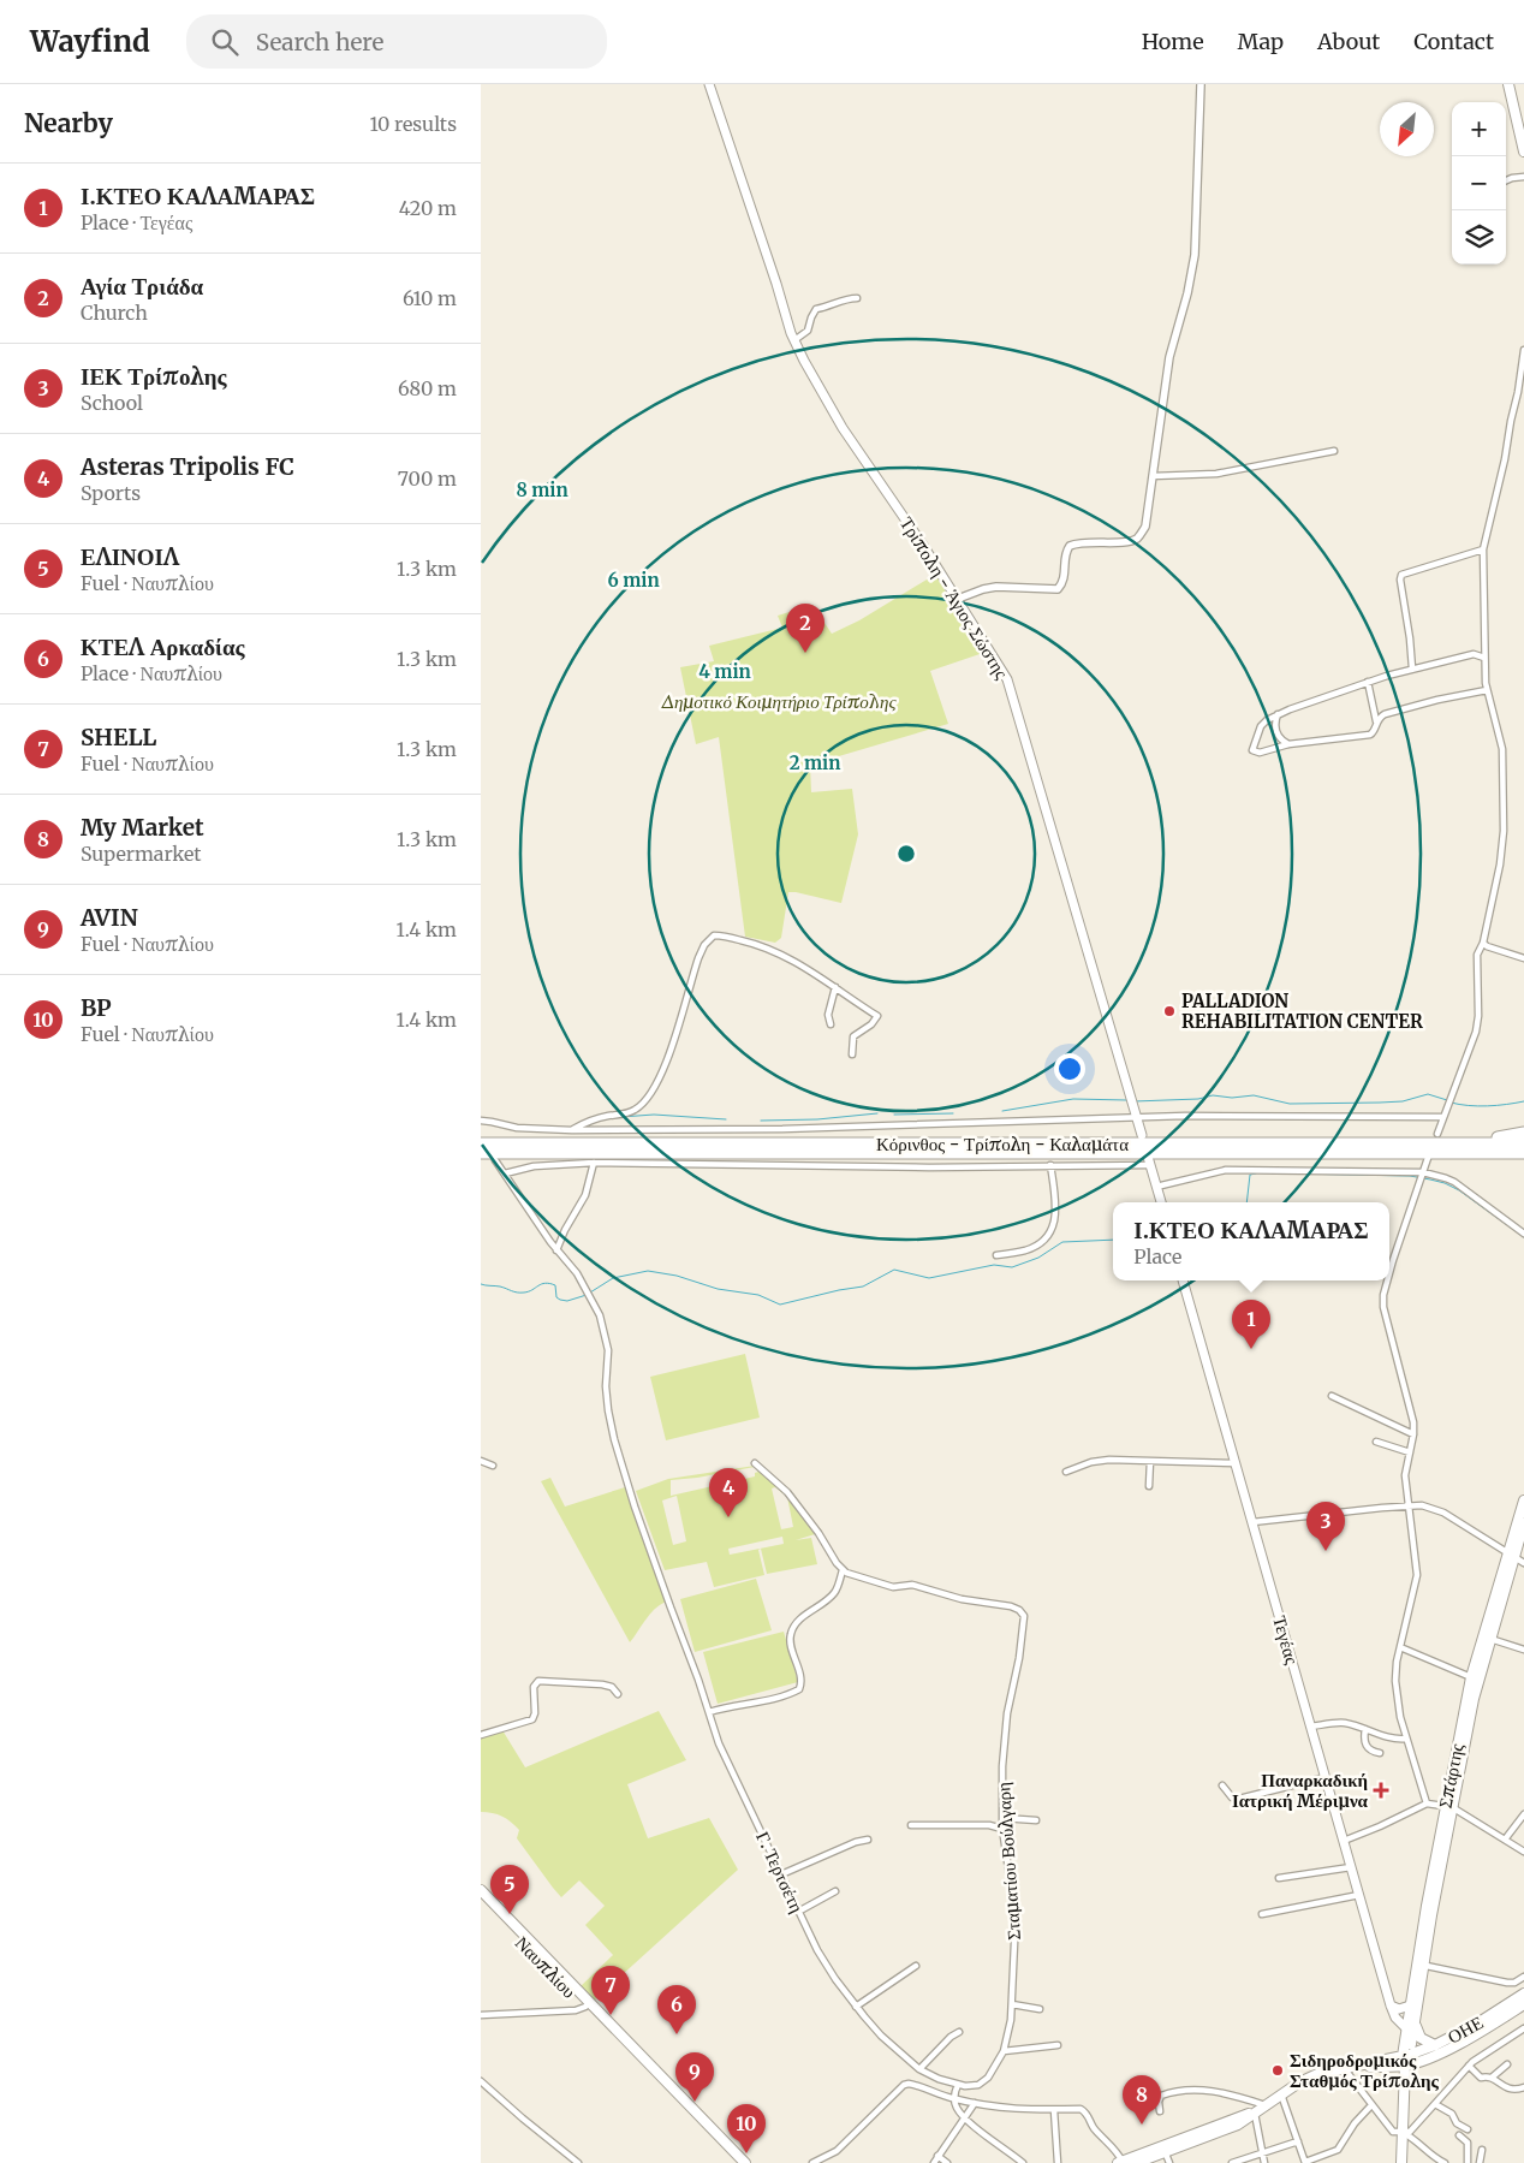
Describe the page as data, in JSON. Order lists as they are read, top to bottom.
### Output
{
  "streets": {
    "highway": ["Κόρινθος - Τρίπολη - Καλαμάτα"],
    "main road": [
      "Τρίπολη - Άγιος Σώστης",
      "Τεγέας",
      "Σπάρτης",
      "Ναυπλίου",
      "ΟΗΕ"
    ],
    "street": ["Σταματίου Βούλγαρη", "Γ. Τερτσέτη"]
  },
  "crossings": [
    ["Τεγέας", "Σπάρτης"],
    ["Σπάρτης", "ΟΗΕ"],
    ["Σταματίου Βούλγαρη", "Γ. Τερτσέτη"]
  ],
  "parks": ["Δημοτικό Κοιμητήριο Τρίπολης"],
  "places": {
    "other": ["PALLADION REHABILITATION CENTER", "Σιδηροδρομικός Σταθμός Τρίπολης"],
    "health": ["Παναρκαδική Ιατρική Μέριμνα"]
  },
  "north": "bottom left",
  "page": {
    "header": "Wayfind",
    "search": "Search here",
    "nav": [
      "Home",
      "Map",
      "About",
      "Contact"
    ],
    "heading": ["Nearby", "10 results"],
    "map_buttons": ["+", "−"],
    "list": [
      {
        "mark": "1",
        "name": "Ι.ΚΤΕΟ ΚΑΛΑΜΑΡΑΣ",
        "note": "Place · Τεγέας",
        "value": "420 m"
      },
      {
        "mark": "2",
        "name": "Αγία Τριάδα",
        "note": "Church",
        "value": "610 m"
      },
      {
        "mark": "3",
        "name": "ΙΕΚ Τρίπολης",
        "note": "School",
        "value": "680 m"
      },
      {
        "mark": "4",
        "name": "Asteras Tripolis FC",
        "note": "Sports",
        "value": "700 m"
      },
      {
        "mark": "5",
        "name": "ΕΛΙΝΟΙΛ",
        "note": "Fuel · Ναυπλίου",
        "value": "1.3 km"
      },
      {
        "mark": "6",
        "name": "ΚΤΕΛ Αρκαδίας",
        "note": "Place · Ναυπλίου",
        "value": "1.3 km"
      },
      {
        "mark": "7",
        "name": "SHELL",
        "note": "Fuel · Ναυπλίου",
        "value": "1.3 km"
      },
      {
        "mark": "8",
        "name": "My Market",
        "note": "Supermarket",
        "value": "1.3 km"
      },
      {
        "mark": "9",
        "name": "AVIN",
        "note": "Fuel · Ναυπλίου",
        "value": "1.4 km"
      },
      {
        "mark": "10",
        "name": "BP",
        "note": "Fuel · Ναυπλίου",
        "value": "1.4 km"
      }
    ],
    "pins": [
      "2",
      "1",
      "4",
      "3",
      "5",
      "7",
      "6",
      "9",
      "8",
      "10"
    ],
    "popup": ["Ι.ΚΤΕΟ ΚΑΛΑΜΑΡΑΣ", "Place"]
  },
  "rings": [
    "8 min",
    "6 min",
    "4 min",
    "2 min"
  ]
}
